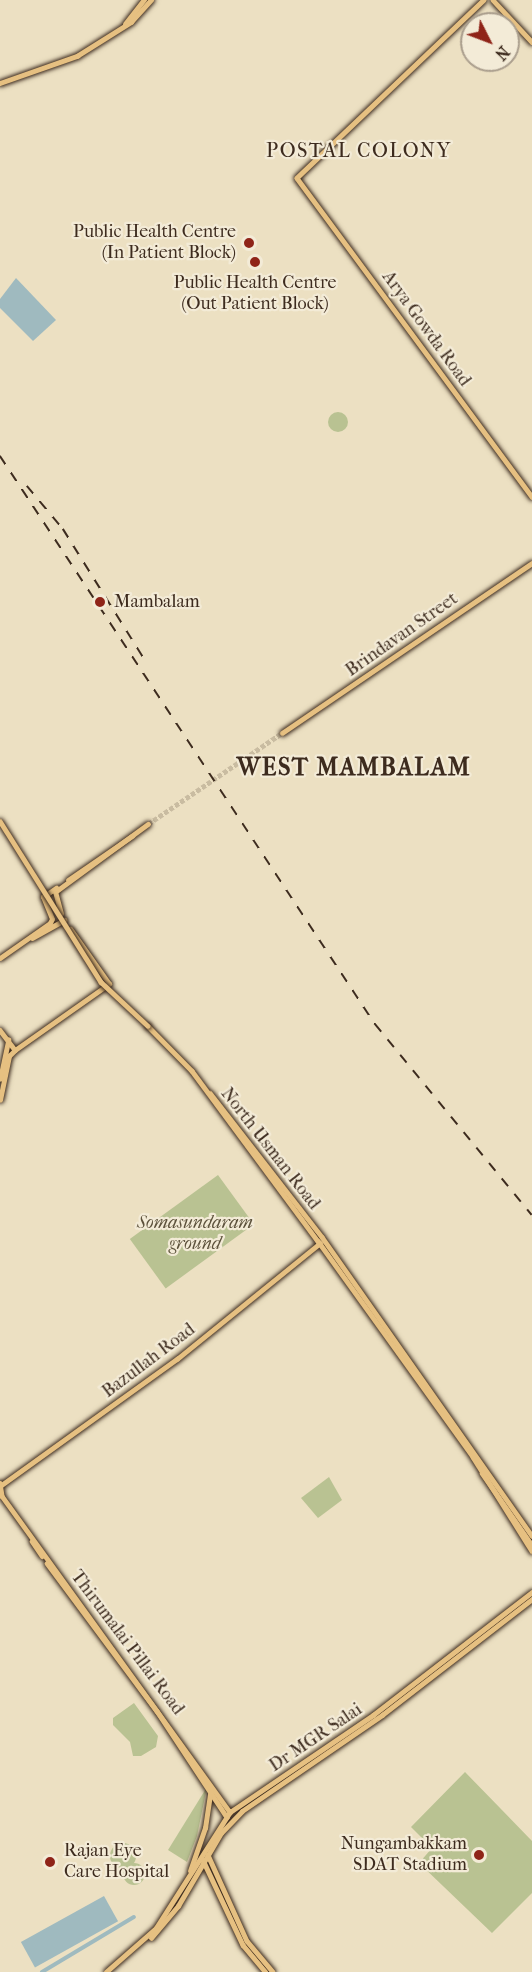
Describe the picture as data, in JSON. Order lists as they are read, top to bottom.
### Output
{
  "streets": {
    "main road": [
      "Arya Gowda Road",
      "Brindavan Street",
      "North Usman Road",
      "Bazullah Road",
      "Thirumalai Pillai Road",
      "Dr MGR Salai"
    ]
  },
  "crossings": [
    ["North Usman Road", "Bazullah Road"],
    ["Bazullah Road", "Thirumalai Pillai Road"],
    ["Thirumalai Pillai Road", "Dr MGR Salai"]
  ],
  "districts": ["POSTAL COLONY", "WEST MAMBALAM"],
  "parks": ["Somasundaram ground"],
  "places": [
    "Public Health Centre (In Patient Block)",
    "Public Health Centre (Out Patient Block)",
    "Mambalam",
    "Nungambakkam SDAT Stadium",
    "Rajan Eye Care Hospital"
  ],
  "north": "bottom right"
}
